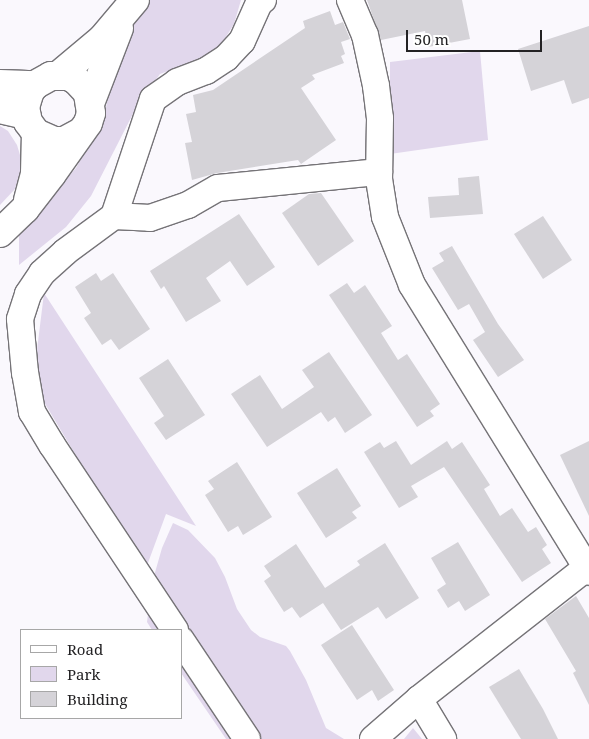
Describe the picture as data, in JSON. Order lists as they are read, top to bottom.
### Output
{
  "legend": ["Road", "Park", "Building"],
  "scale_bar": "50 m"
}
